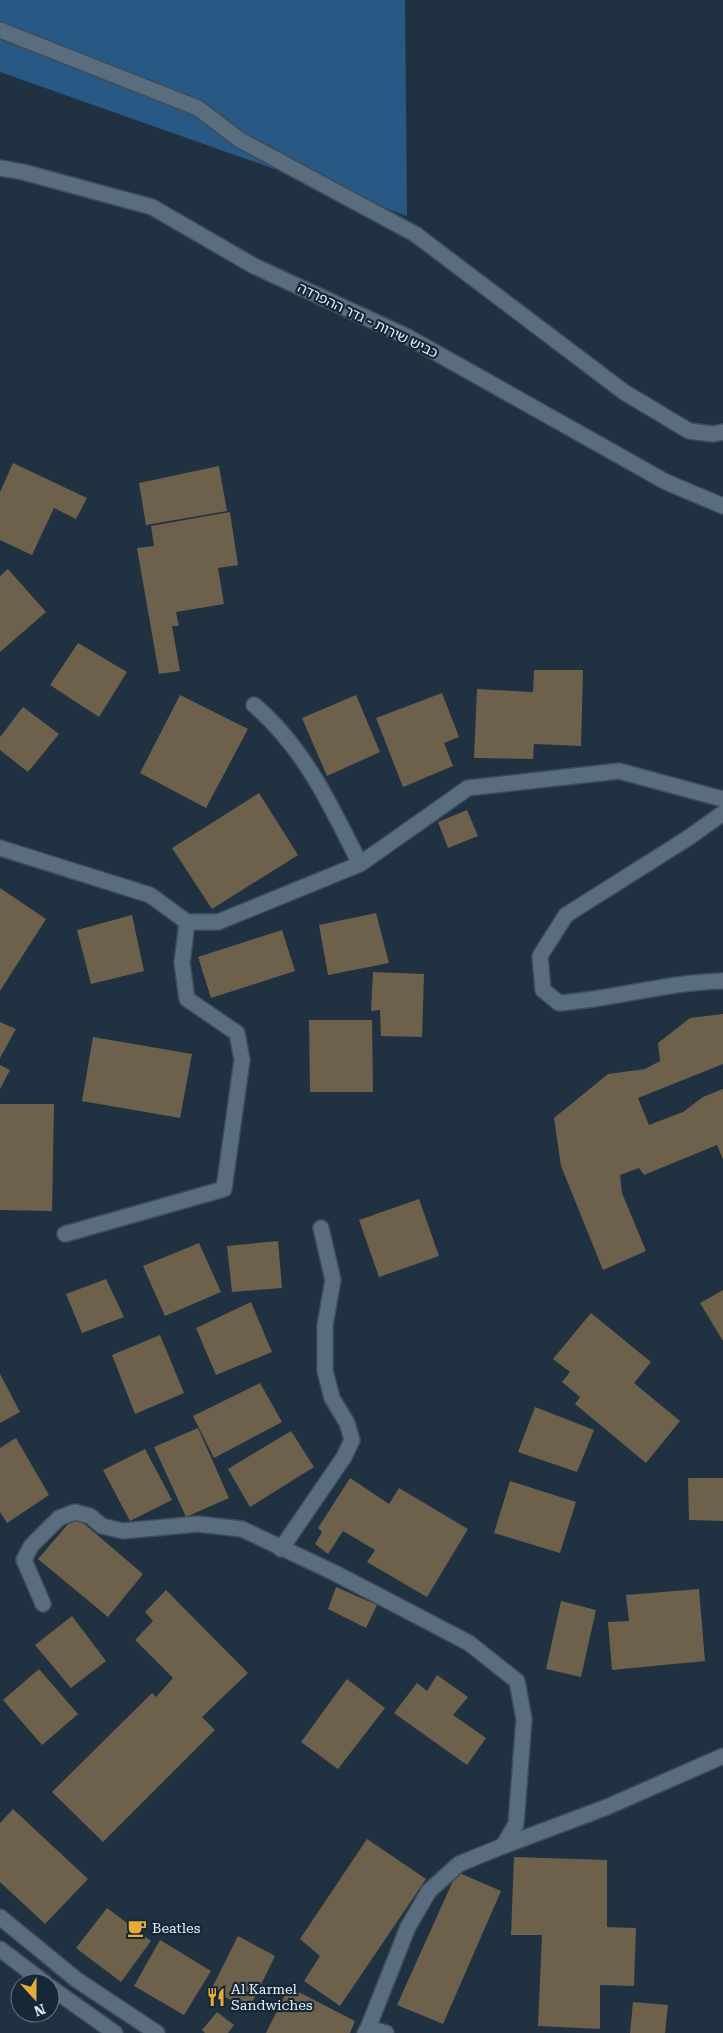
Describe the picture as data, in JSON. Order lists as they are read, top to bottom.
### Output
{
  "streets": {
    "street": ["כביש שירות - גדר ההפרדה"]
  },
  "places": {
    "cafe": ["Beatles"],
    "restaurant": ["Al Karmel Sandwiches"]
  },
  "north": "bottom"
}
